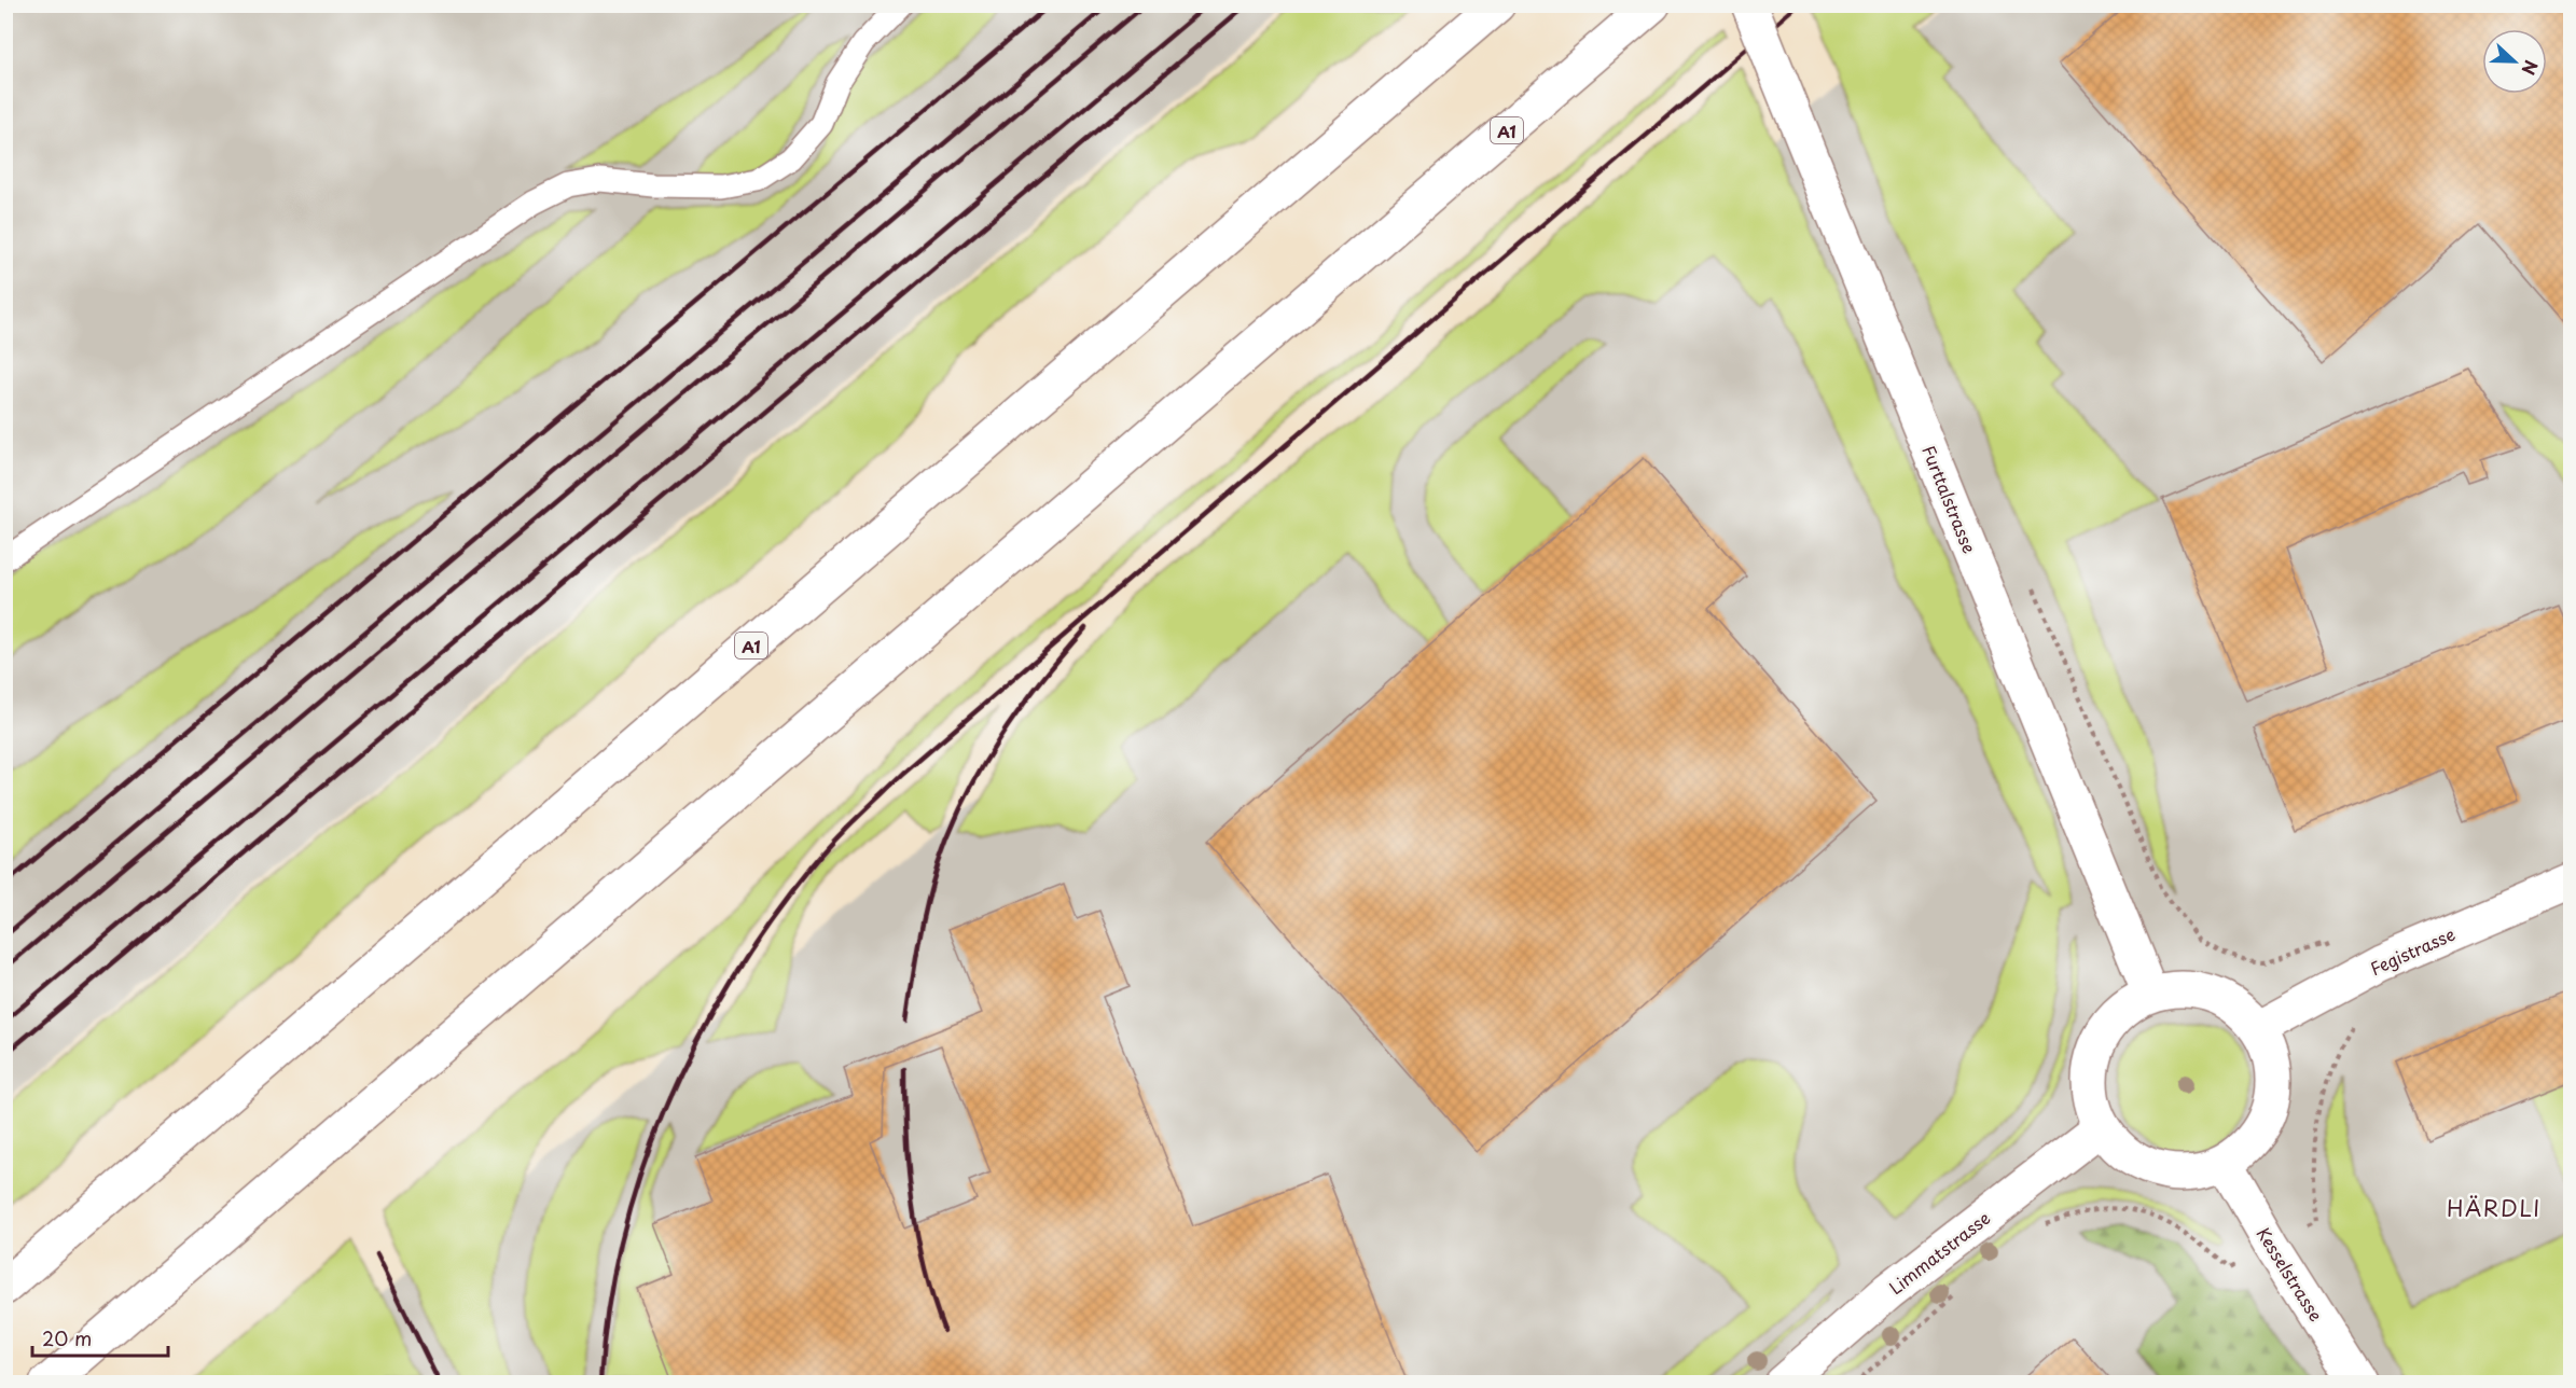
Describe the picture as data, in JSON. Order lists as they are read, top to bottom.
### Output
{
  "streets": {
    "main road": [
      "A1",
      "Furttalstrasse",
      "Fegistrasse",
      "Limmatstrasse",
      "Kesselstrasse"
    ]
  },
  "crossings": [
    ["Furttalstrasse", "Fegistrasse"],
    ["Furttalstrasse", "Limmatstrasse"],
    ["Furttalstrasse", "Kesselstrasse"],
    ["Fegistrasse", "Limmatstrasse"],
    ["Fegistrasse", "Kesselstrasse"],
    ["Limmatstrasse", "Kesselstrasse"]
  ],
  "districts": ["HÄRDLI"],
  "scale_bar": "20 m",
  "north": "right"
}
